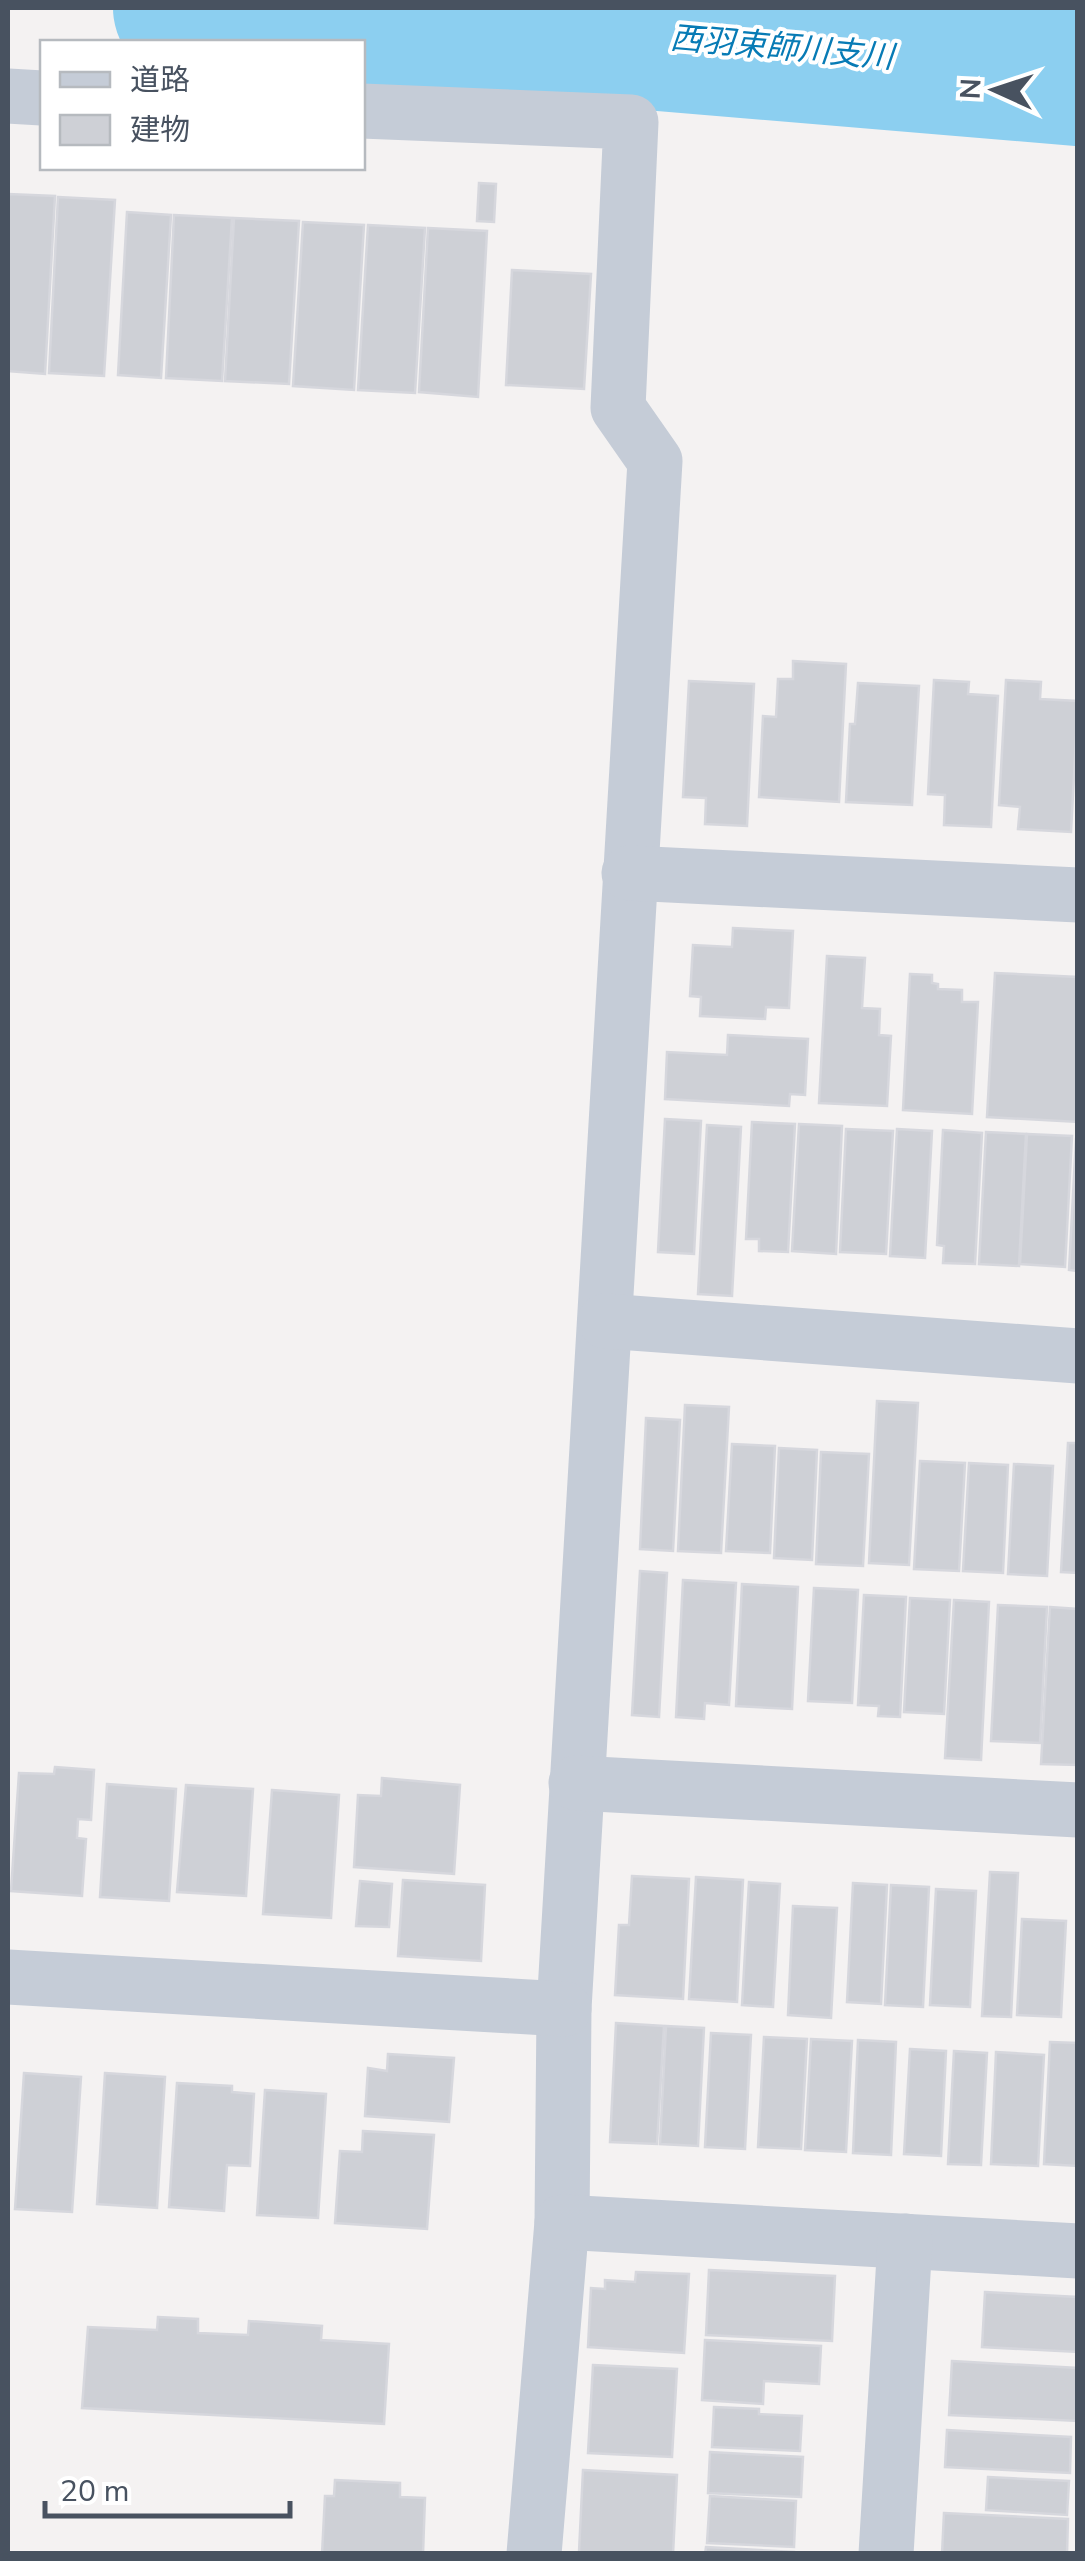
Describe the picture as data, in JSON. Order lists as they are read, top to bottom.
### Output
{
  "water": ["西羽束師川支川"],
  "legend": ["道路", "建物"],
  "scale_bar": "20 m",
  "north": "left"
}
